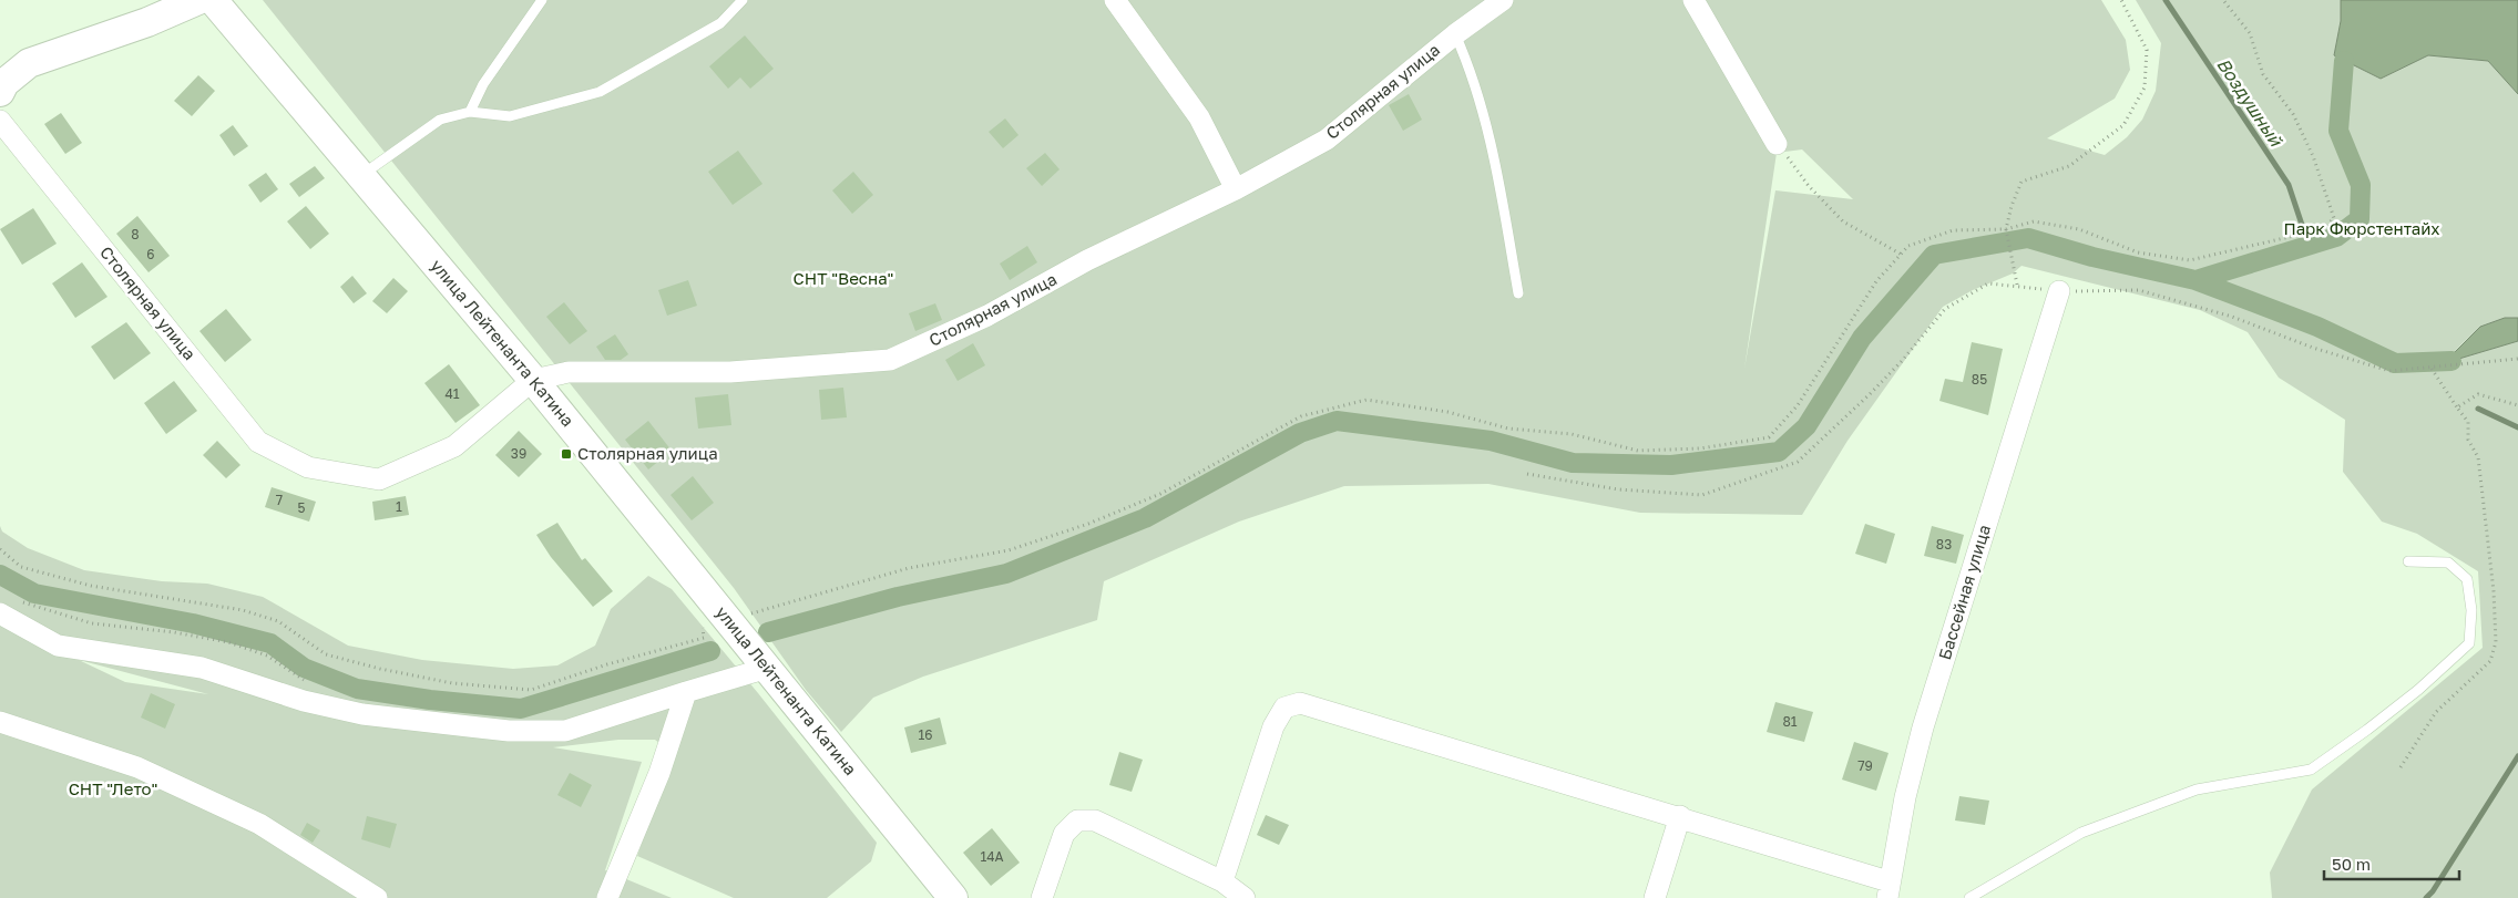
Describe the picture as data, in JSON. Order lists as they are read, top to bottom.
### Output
{
  "streets": {
    "street": ["Столярная улица", "улица Лейтенанта Катина", "Бассейная улица"]
  },
  "crossings": [
    ["Столярная улица", "улица Лейтенанта Катина"]
  ],
  "water": ["Воздушный"],
  "parks": ["Парк Фюрстентайх", "СНТ \"Весна\"", "СНТ \"Лето\""],
  "places": {
    "transit": ["Столярная улица"]
  },
  "house_numbers": [
    "8",
    "6",
    "85",
    "41",
    "39",
    "7",
    "1",
    "5",
    "83",
    "81",
    "16",
    "79",
    "14А"
  ],
  "scale_bar": "50 m"
}
